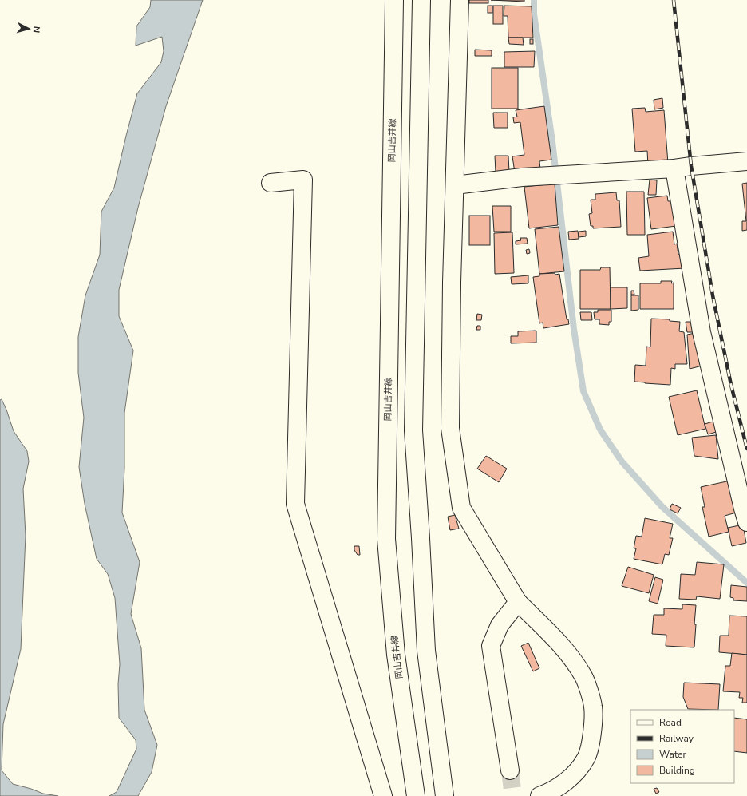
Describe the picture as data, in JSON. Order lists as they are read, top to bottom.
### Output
{
  "streets": {
    "street": ["岡山吉井線"]
  },
  "legend": [
    "Road",
    "Railway",
    "Water",
    "Building"
  ],
  "north": "right"
}
